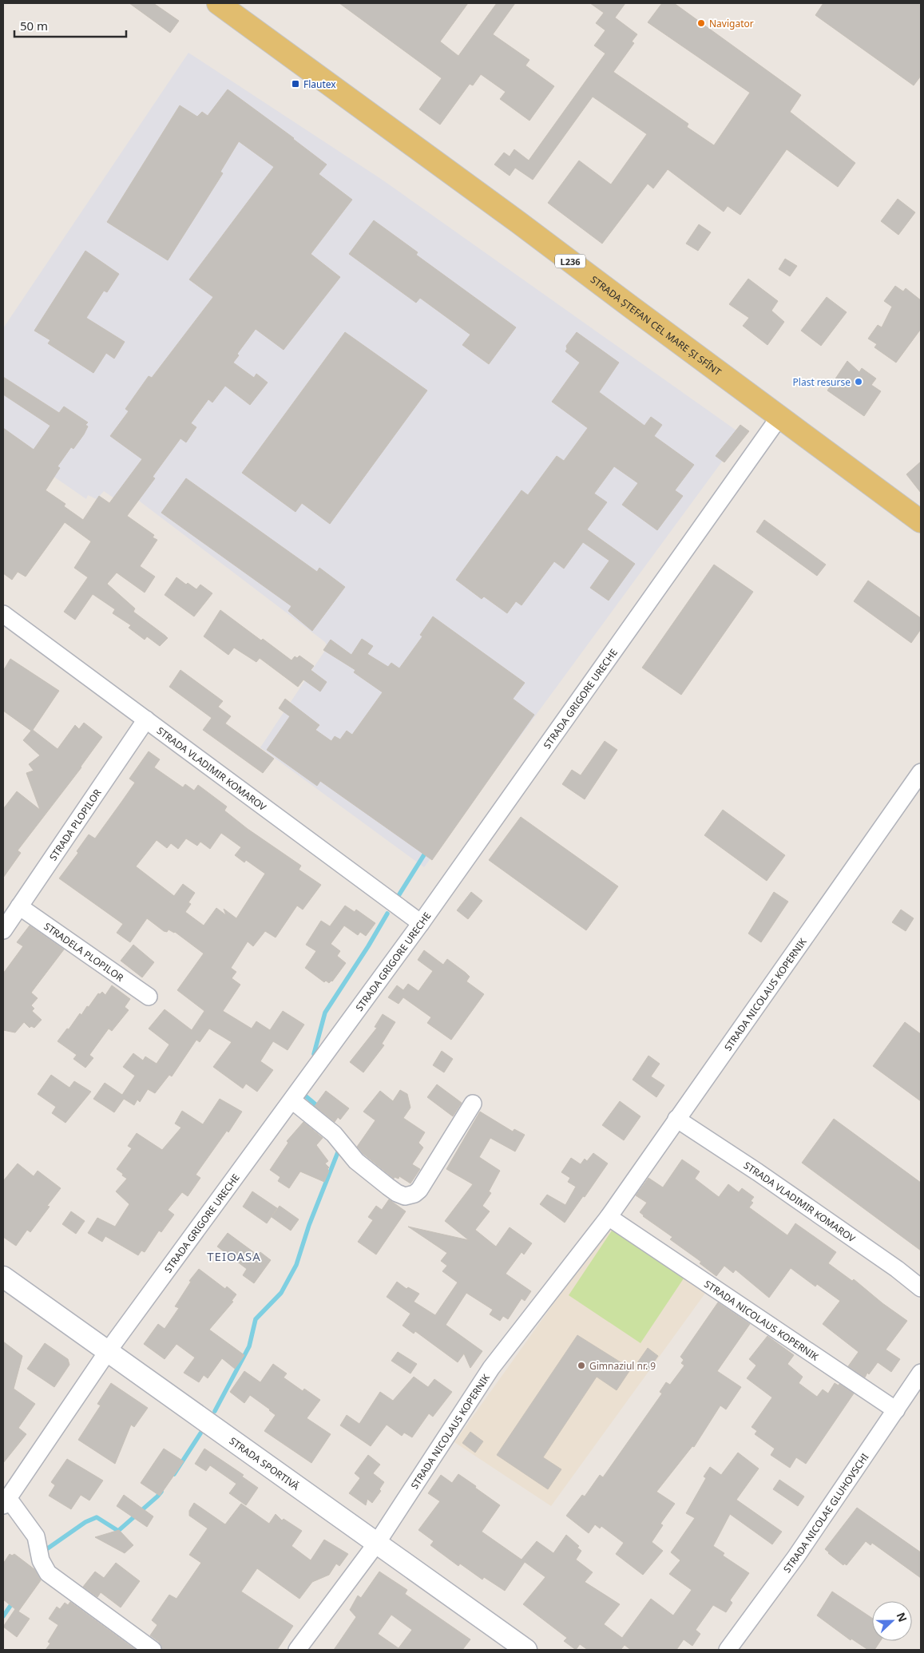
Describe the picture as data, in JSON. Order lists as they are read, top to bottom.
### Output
{
  "streets": {
    "main road": ["L236", "STRADA ȘTEFAN CEL MARE ȘI SFÎNT"],
    "street": [
      "STRADA GRIGORE URECHE",
      "STRADA VLADIMIR KOMAROV",
      "STRADA PLOPILOR",
      "STRADELA PLOPILOR",
      "STRADA NICOLAUS KOPERNIK",
      "STRADA SPORTIVĂ",
      "STRADA NICOLAE GLUHOVSCHI"
    ]
  },
  "crossings": [
    ["STRADA ȘTEFAN CEL MARE ȘI SFÎNT", "STRADA GRIGORE URECHE"],
    ["STRADA GRIGORE URECHE", "STRADA VLADIMIR KOMAROV"],
    ["STRADA GRIGORE URECHE", "STRADA SPORTIVĂ"],
    ["STRADA VLADIMIR KOMAROV", "STRADA PLOPILOR"],
    ["STRADA VLADIMIR KOMAROV", "STRADA NICOLAUS KOPERNIK"],
    ["STRADA PLOPILOR", "STRADELA PLOPILOR"],
    ["STRADA NICOLAUS KOPERNIK", "STRADA SPORTIVĂ"],
    ["STRADA NICOLAUS KOPERNIK", "STRADA NICOLAE GLUHOVSCHI"]
  ],
  "districts": ["TEIOASA"],
  "places": {
    "other": ["Navigator", "Plast resurse", "Gimnaziul nr. 9"],
    "transit": ["Flautex"]
  },
  "scale_bar": "50 m",
  "north": "right"
}
